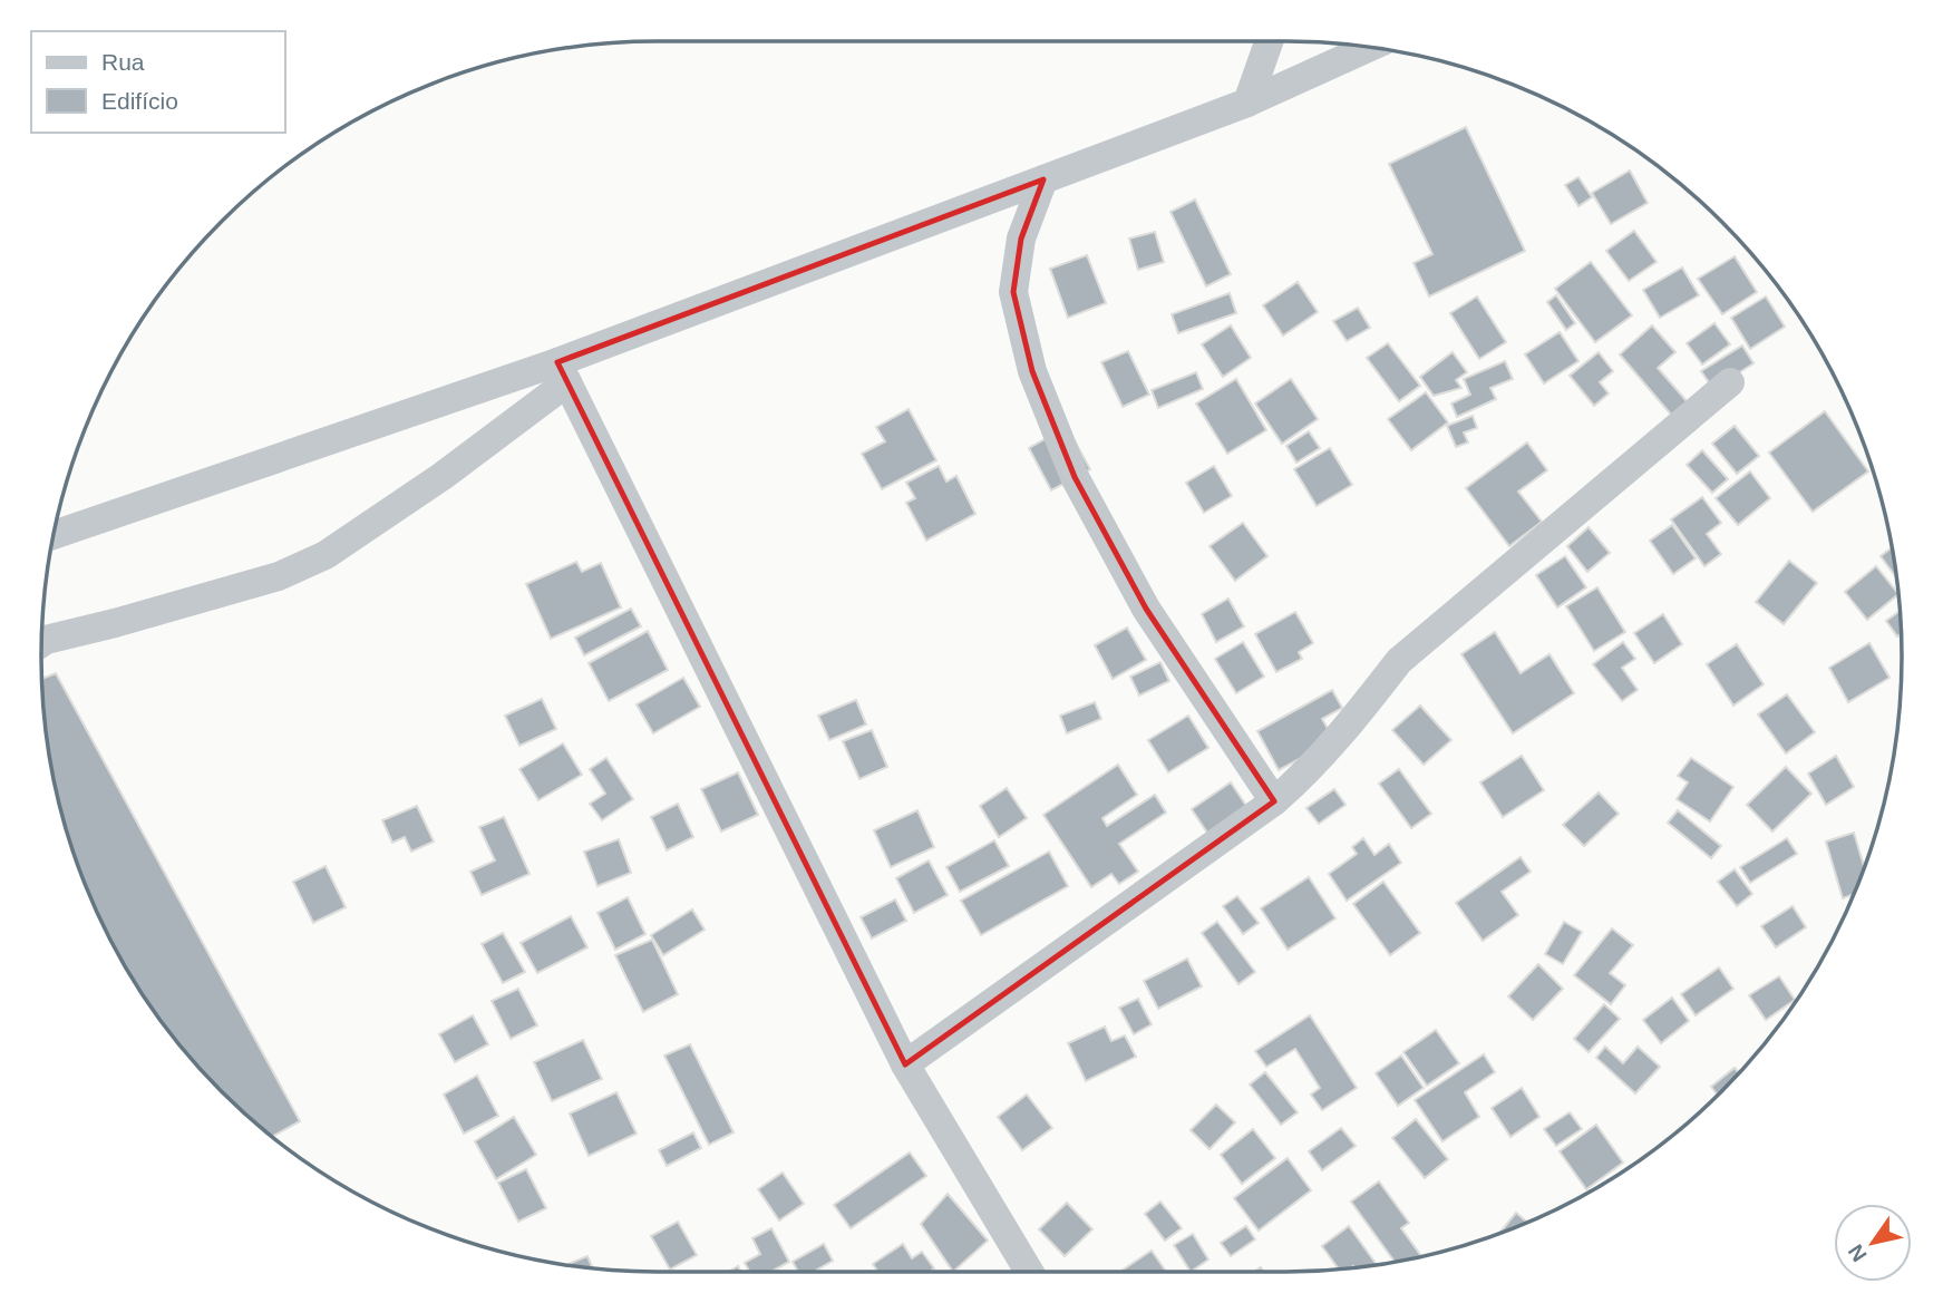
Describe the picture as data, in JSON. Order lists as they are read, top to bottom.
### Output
{
  "legend": ["Rua", "Edifício"],
  "north": "bottom left"
}
